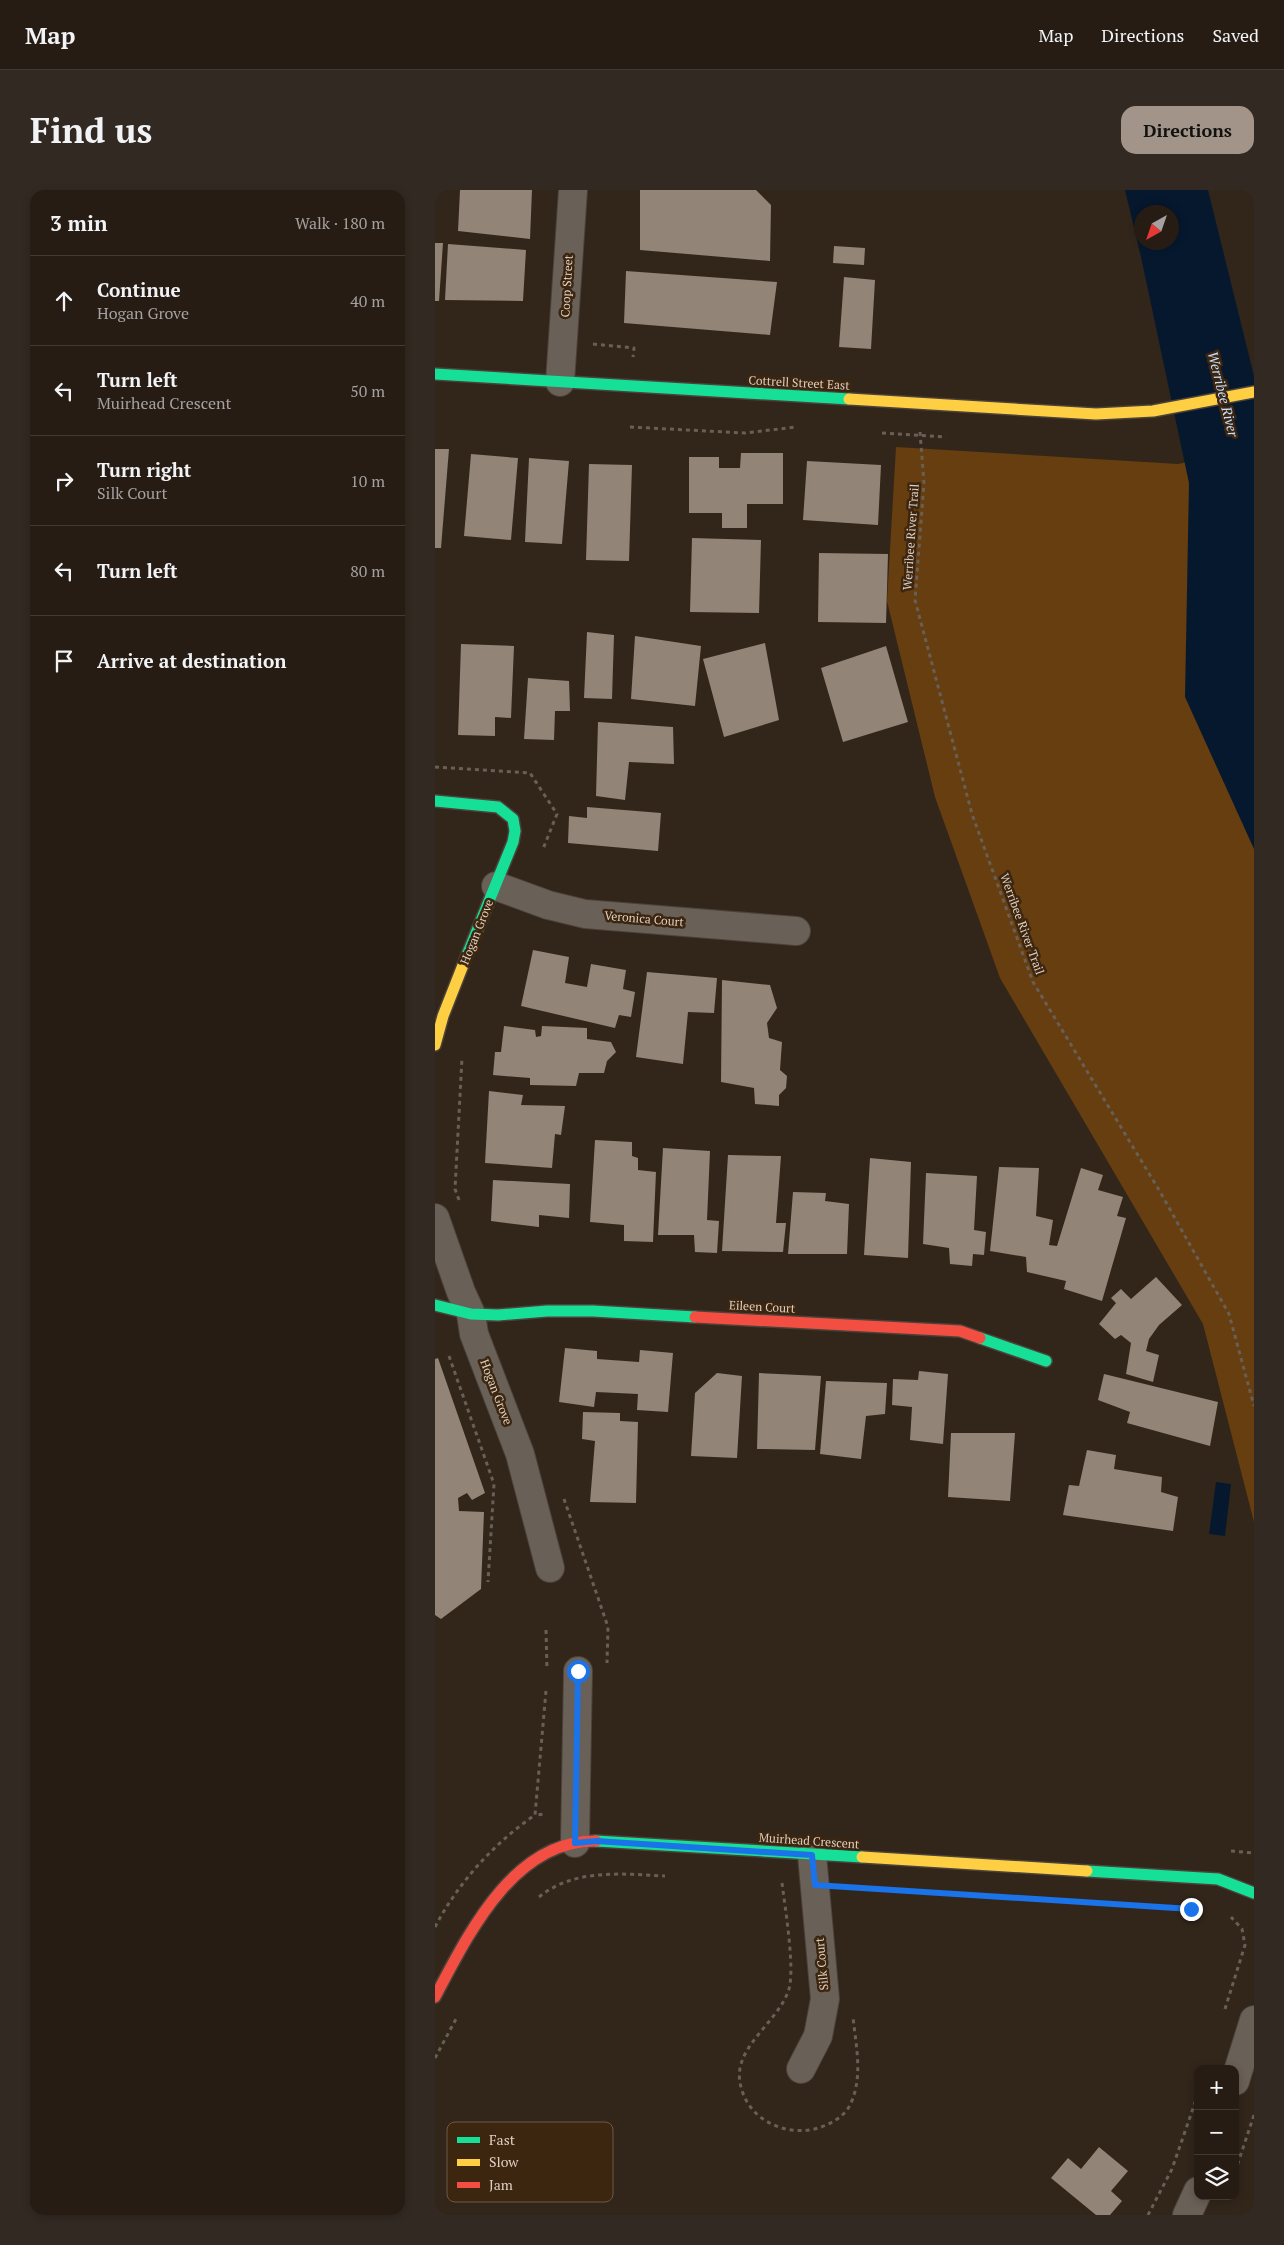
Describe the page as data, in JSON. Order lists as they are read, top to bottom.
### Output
{
  "streets": {
    "street": [
      "Coop Street",
      "Cottrell Street East",
      "Veronica Court",
      "Hogan Grove",
      "Eileen Court",
      "Muirhead Crescent",
      "Silk Court"
    ],
    "path": ["Werribee River Trail"]
  },
  "crossings": [
    ["Coop Street", "Cottrell Street East"],
    ["Cottrell Street East", "Werribee River Trail"],
    ["Veronica Court", "Hogan Grove"],
    ["Hogan Grove", "Eileen Court"],
    ["Muirhead Crescent", "Silk Court"]
  ],
  "water": ["Werribee River"],
  "legend": ["Fast", "Slow", "Jam"],
  "north": "bottom left",
  "page": {
    "header": "Map",
    "nav": ["Map", "Directions", "Saved"],
    "buttons": "Directions",
    "title": "Find us",
    "heading": ["3 min", "Walk · 180 m"],
    "list": [
      ["Continue", "Hogan Grove", "40 m"],
      ["Turn left", "Muirhead Crescent", "50 m"],
      ["Turn right", "Silk Court", "10 m"],
      ["Turn left", "80 m"],
      "Arrive at destination"
    ],
    "map_buttons": ["+", "−"]
  }
}
